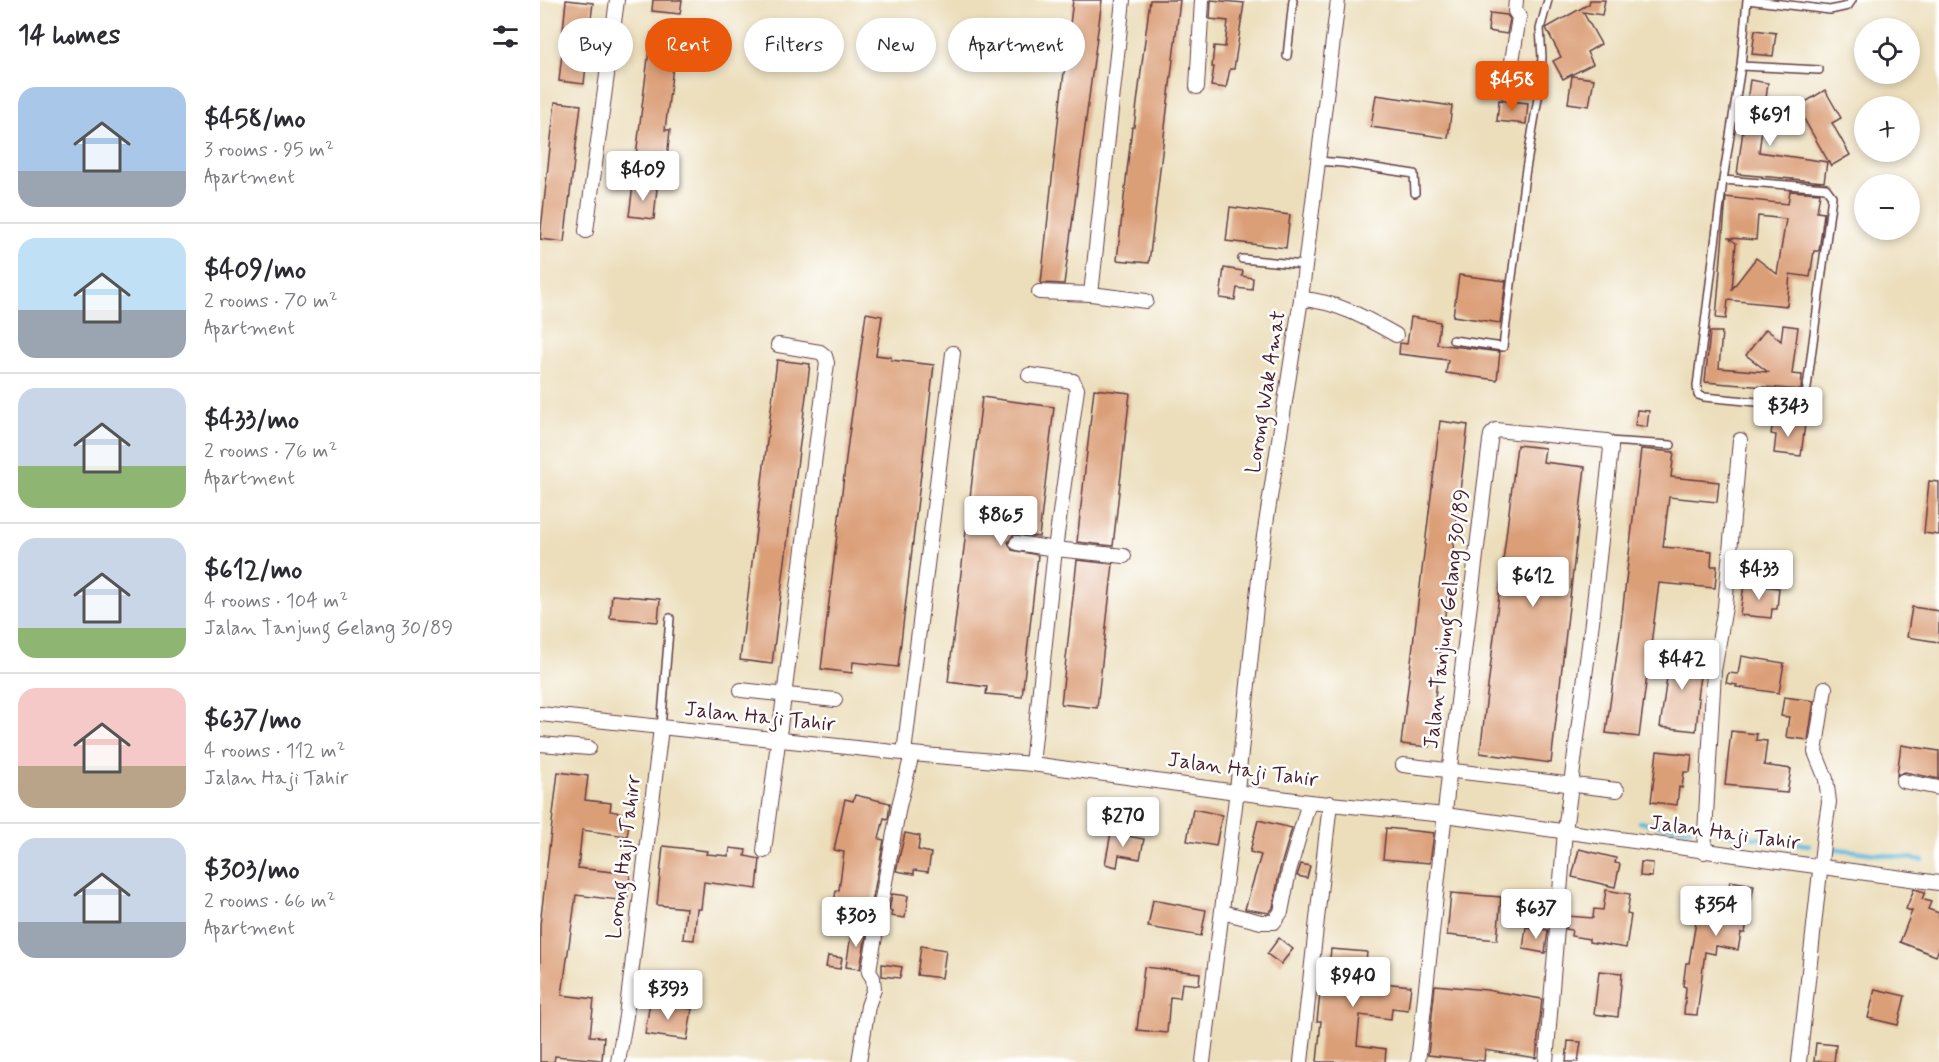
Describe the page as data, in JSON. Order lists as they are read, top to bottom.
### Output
{
  "streets": {
    "street": [
      "Lorong Wak Amat",
      "Jalan Tanjung Gelang 30/89",
      "Jalan Haji Tahir",
      "Lorong Haji Tahirr"
    ]
  },
  "crossings": [
    ["Lorong Wak Amat", "Jalan Haji Tahir"],
    ["Jalan Tanjung Gelang 30/89", "Jalan Haji Tahir"],
    ["Jalan Haji Tahir", "Lorong Haji Tahirr"]
  ],
  "page": {
    "heading": "14 homes",
    "map_buttons": ["+", "−"],
    "chip": [
      "Buy",
      "Rent",
      "Filters",
      "New",
      "Apartment"
    ],
    "price": [
      "$458",
      "$691",
      "$409",
      "$343",
      "$865",
      "$433",
      "$612",
      "$442",
      "$270",
      "$354",
      "$637",
      "$303",
      "$940",
      "$393"
    ],
    "list": [
      {
        "name": "$458/mo",
        "note": "3 rooms · 95 m² · Apartment"
      },
      {
        "name": "$409/mo",
        "note": "2 rooms · 70 m² · Apartment"
      },
      {
        "name": "$433/mo",
        "note": "2 rooms · 76 m² · Apartment"
      },
      {
        "name": "$612/mo",
        "note": "4 rooms · 104 m² · Jalan Tanjung Gelang 30/89"
      },
      {
        "name": "$637/mo",
        "note": "4 rooms · 112 m² · Jalan Haji Tahir"
      },
      {
        "name": "$303/mo",
        "note": "2 rooms · 66 m² · Apartment"
      }
    ]
  }
}
